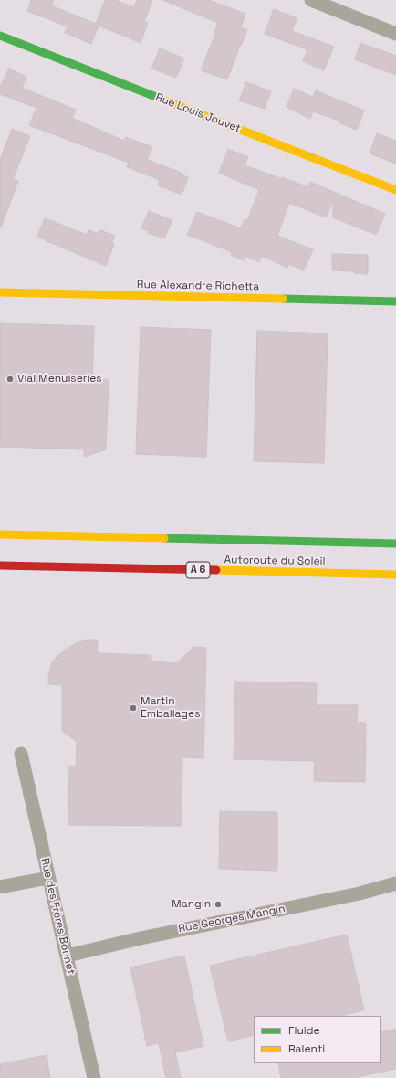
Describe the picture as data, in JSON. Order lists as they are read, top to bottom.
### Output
{
  "streets": {
    "main road": [
      "Rue Louis Jouvet",
      "Rue Alexandre Richetta",
      "Autoroute du Soleil",
      "A 6"
    ],
    "street": ["Rue des Frères Bonnet", "Rue Georges Mangin"]
  },
  "crossings": [
    ["Rue des Frères Bonnet", "Rue Georges Mangin"]
  ],
  "places": ["Vial Menuiseries", "Martin Emballages", "Mangin"],
  "legend": ["Fluide", "Ralenti"]
}
